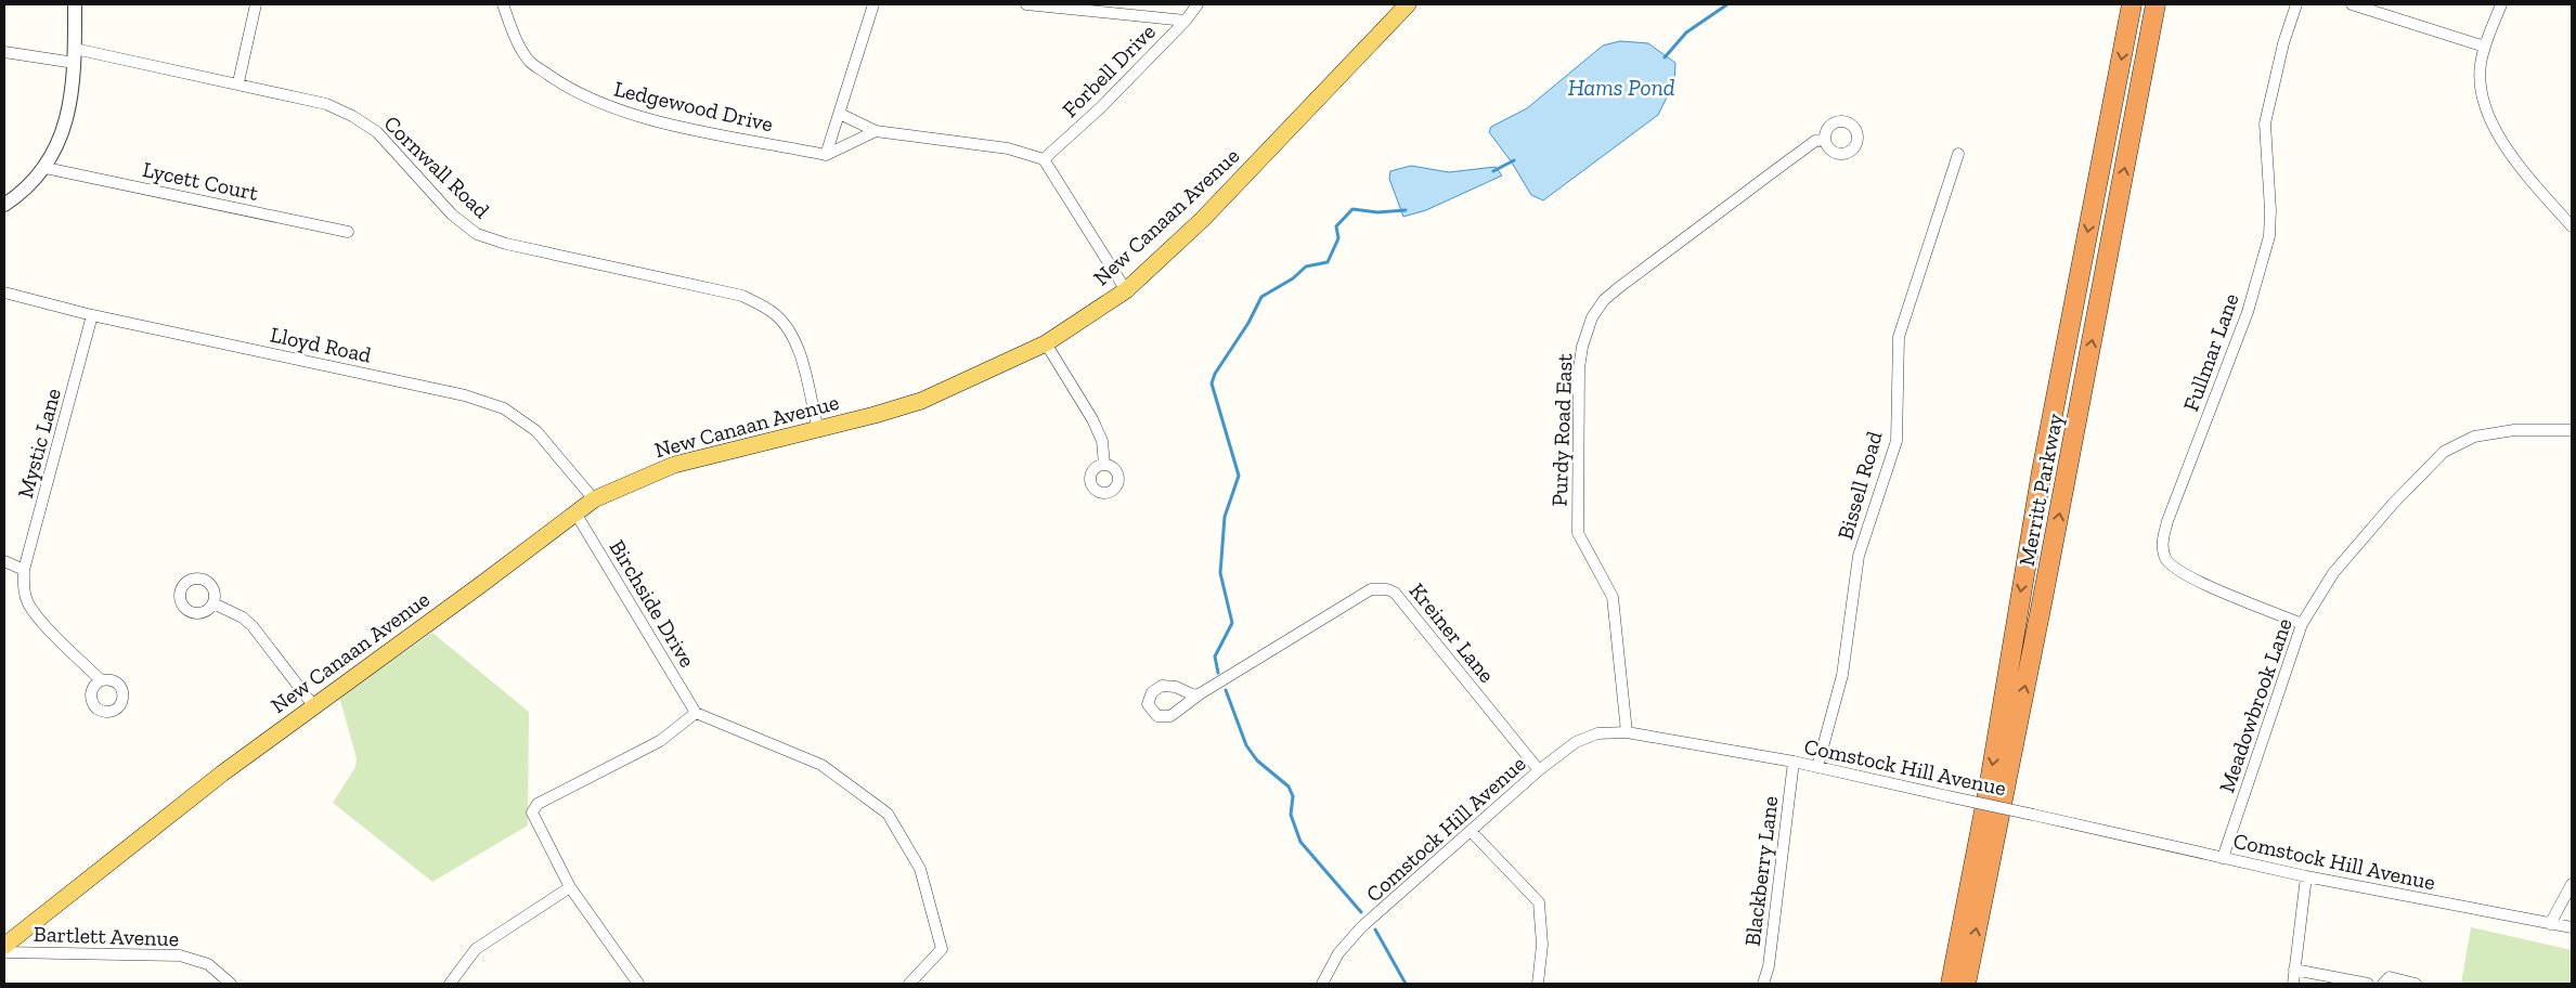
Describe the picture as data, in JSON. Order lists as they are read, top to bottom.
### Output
{
  "streets": {
    "highway": ["Merritt Parkway"],
    "main road": ["New Canaan Avenue"],
    "street": [
      "Forbell Drive",
      "Ledgewood Drive",
      "Cornwall Road",
      "Lycett Court",
      "Lloyd Road",
      "Fullmar Lane",
      "Purdy Road East",
      "Mystic Lane",
      "Bissell Road",
      "Birchside Drive",
      "Kreiner Lane",
      "Meadowbrook Lane",
      "Comstock Hill Avenue",
      "Blackberry Lane",
      "Bartlett Avenue"
    ]
  },
  "crossings": [
    ["Cornwall Road", "New Canaan Avenue"],
    ["New Canaan Avenue", "Lloyd Road"],
    ["New Canaan Avenue", "Birchside Drive"],
    ["Lloyd Road", "Mystic Lane"],
    ["Fullmar Lane", "Meadowbrook Lane"],
    ["Purdy Road East", "Comstock Hill Avenue"],
    ["Bissell Road", "Comstock Hill Avenue"],
    ["Kreiner Lane", "Comstock Hill Avenue"],
    ["Meadowbrook Lane", "Comstock Hill Avenue"],
    ["Comstock Hill Avenue", "Blackberry Lane"]
  ],
  "water": ["Hams Pond"]
}
